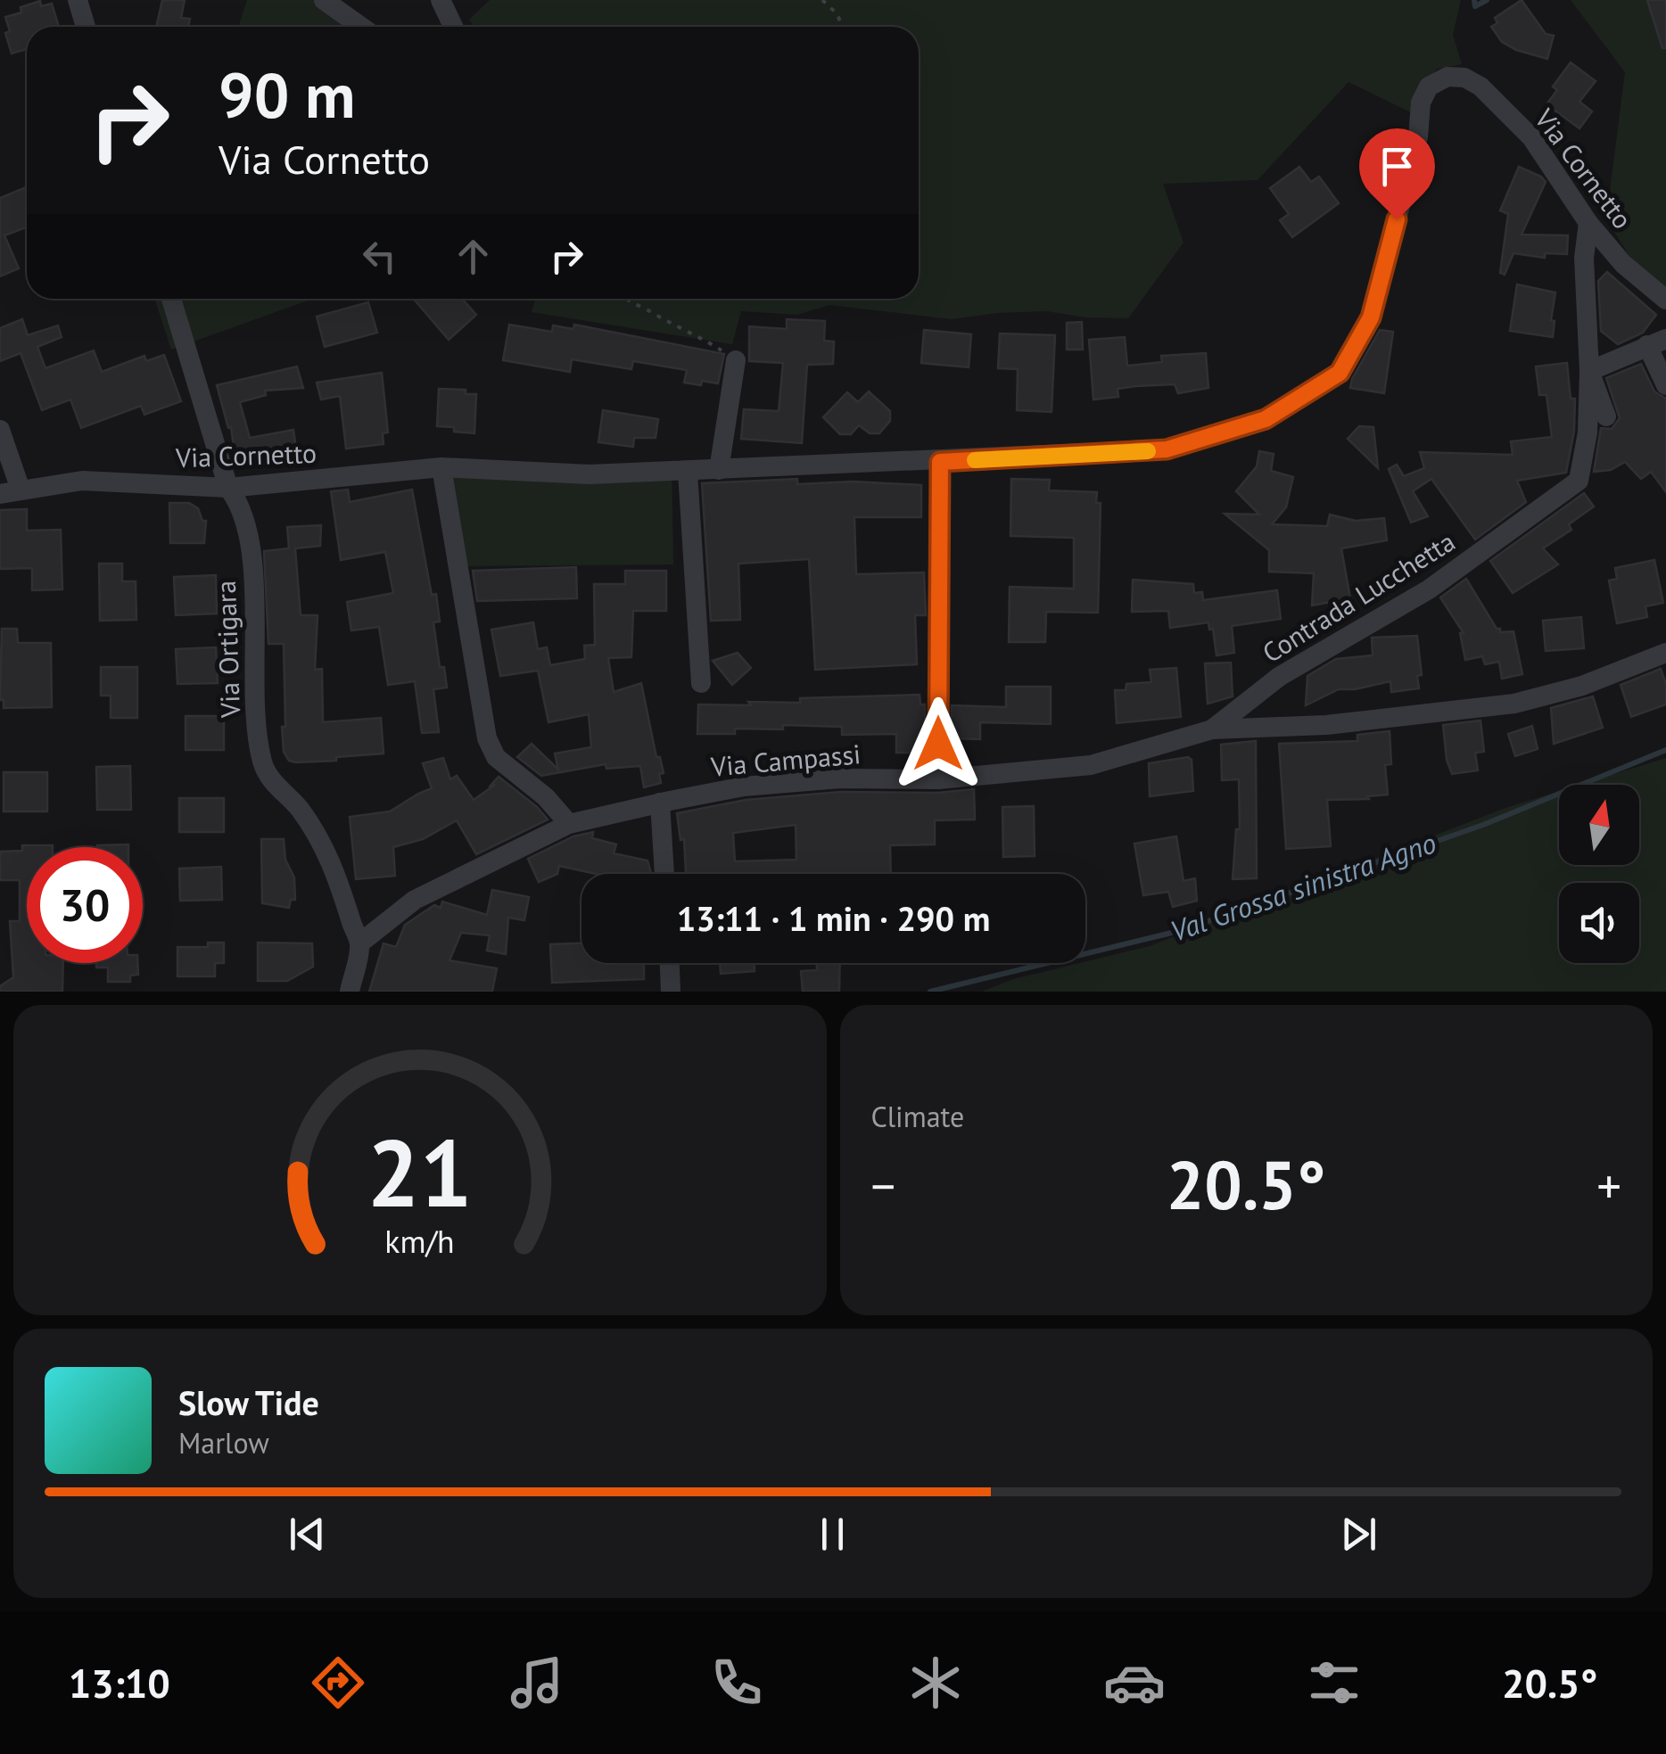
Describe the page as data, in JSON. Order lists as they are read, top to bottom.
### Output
{
  "streets": {
    "street": [
      "Via Cornetto",
      "Contrada Lucchetta",
      "Via Ortigara",
      "Via Campassi"
    ]
  },
  "crossings": [
    ["Via Cornetto", "Via Ortigara"],
    ["Contrada Lucchetta", "Via Campassi"],
    ["Via Ortigara", "Via Campassi"]
  ],
  "water": ["Val Grossa sinistra Agno"],
  "north": "top",
  "page": {
    "turn": ["90 m", "Via Cornetto"],
    "limit": "30",
    "trip": "13:11 · 1 min · 290 m",
    "tile": "Climate",
    "heat": ["−", "20.5°", "+"],
    "song": ["Slow Tide", "Marlow"],
    "tabs": ["13:10", "20.5°"],
    "gauge": ["21", "km/h"]
  }
}
